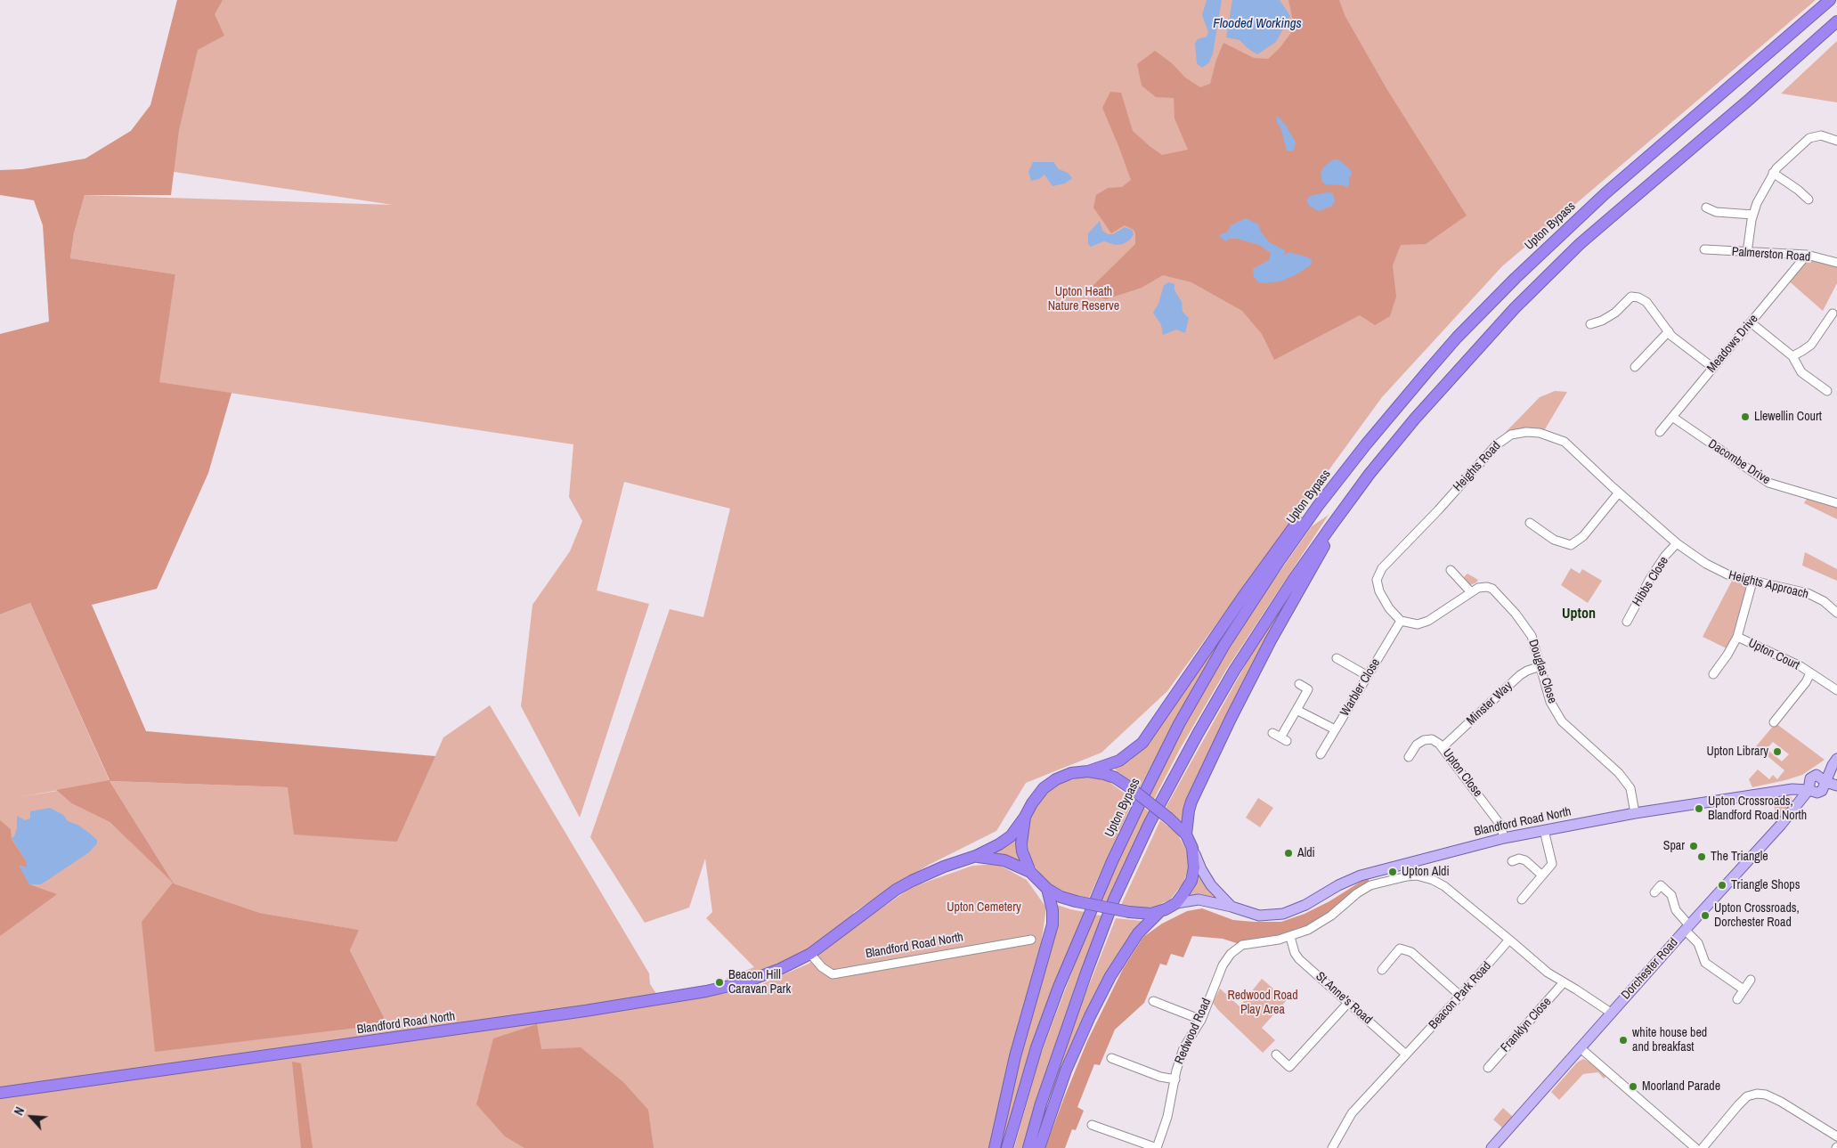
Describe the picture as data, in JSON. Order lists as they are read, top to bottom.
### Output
{
  "streets": {
    "highway": ["Upton Bypass", "Blandford Road North"],
    "main road": ["Dorchester Road"],
    "street": [
      "Palmerston Road",
      "Meadows Drive",
      "Dacombe Drive",
      "Heights Road",
      "Hibbs Close",
      "Heights Approach",
      "Upton Court",
      "Douglas Close",
      "Warbler Close",
      "Minster Way",
      "Upton Close",
      "Beacon Park Road",
      "St Anne's Road",
      "Franklyn Close",
      "Redwood Road"
    ]
  },
  "crossings": [
    ["Palmerston Road", "Meadows Drive"],
    ["Meadows Drive", "Dacombe Drive"],
    ["Heights Road", "Hibbs Close"],
    ["Heights Road", "Heights Approach"],
    ["Heights Road", "Douglas Close"],
    ["Heights Road", "Warbler Close"],
    ["Hibbs Close", "Heights Approach"],
    ["Douglas Close", "Warbler Close"],
    ["Douglas Close", "Minster Way"],
    ["Douglas Close", "Blandford Road North"],
    ["Minster Way", "Upton Close"],
    ["Upton Close", "Blandford Road North"],
    ["Blandford Road North", "Dorchester Road"],
    ["Beacon Park Road", "St Anne's Road"],
    ["Beacon Park Road", "Redwood Road"],
    ["St Anne's Road", "Redwood Road"]
  ],
  "districts": ["Upton"],
  "water": ["Flooded Workings"],
  "parks": ["Upton Heath Nature Reserve", "Upton Cemetery", "Redwood Road Play Area"],
  "places": [
    "Llewellin Court",
    "Upton Library",
    "Upton Crossroads, Blandford Road North",
    "Spar",
    "Aldi",
    "The Triangle",
    "Upton Aldi",
    "Triangle Shops",
    "Upton Crossroads, Dorchester Road",
    "Beacon Hill Caravan Park",
    "white house bed and breakfast",
    "Moorland Parade"
  ],
  "north": "top left"
}
